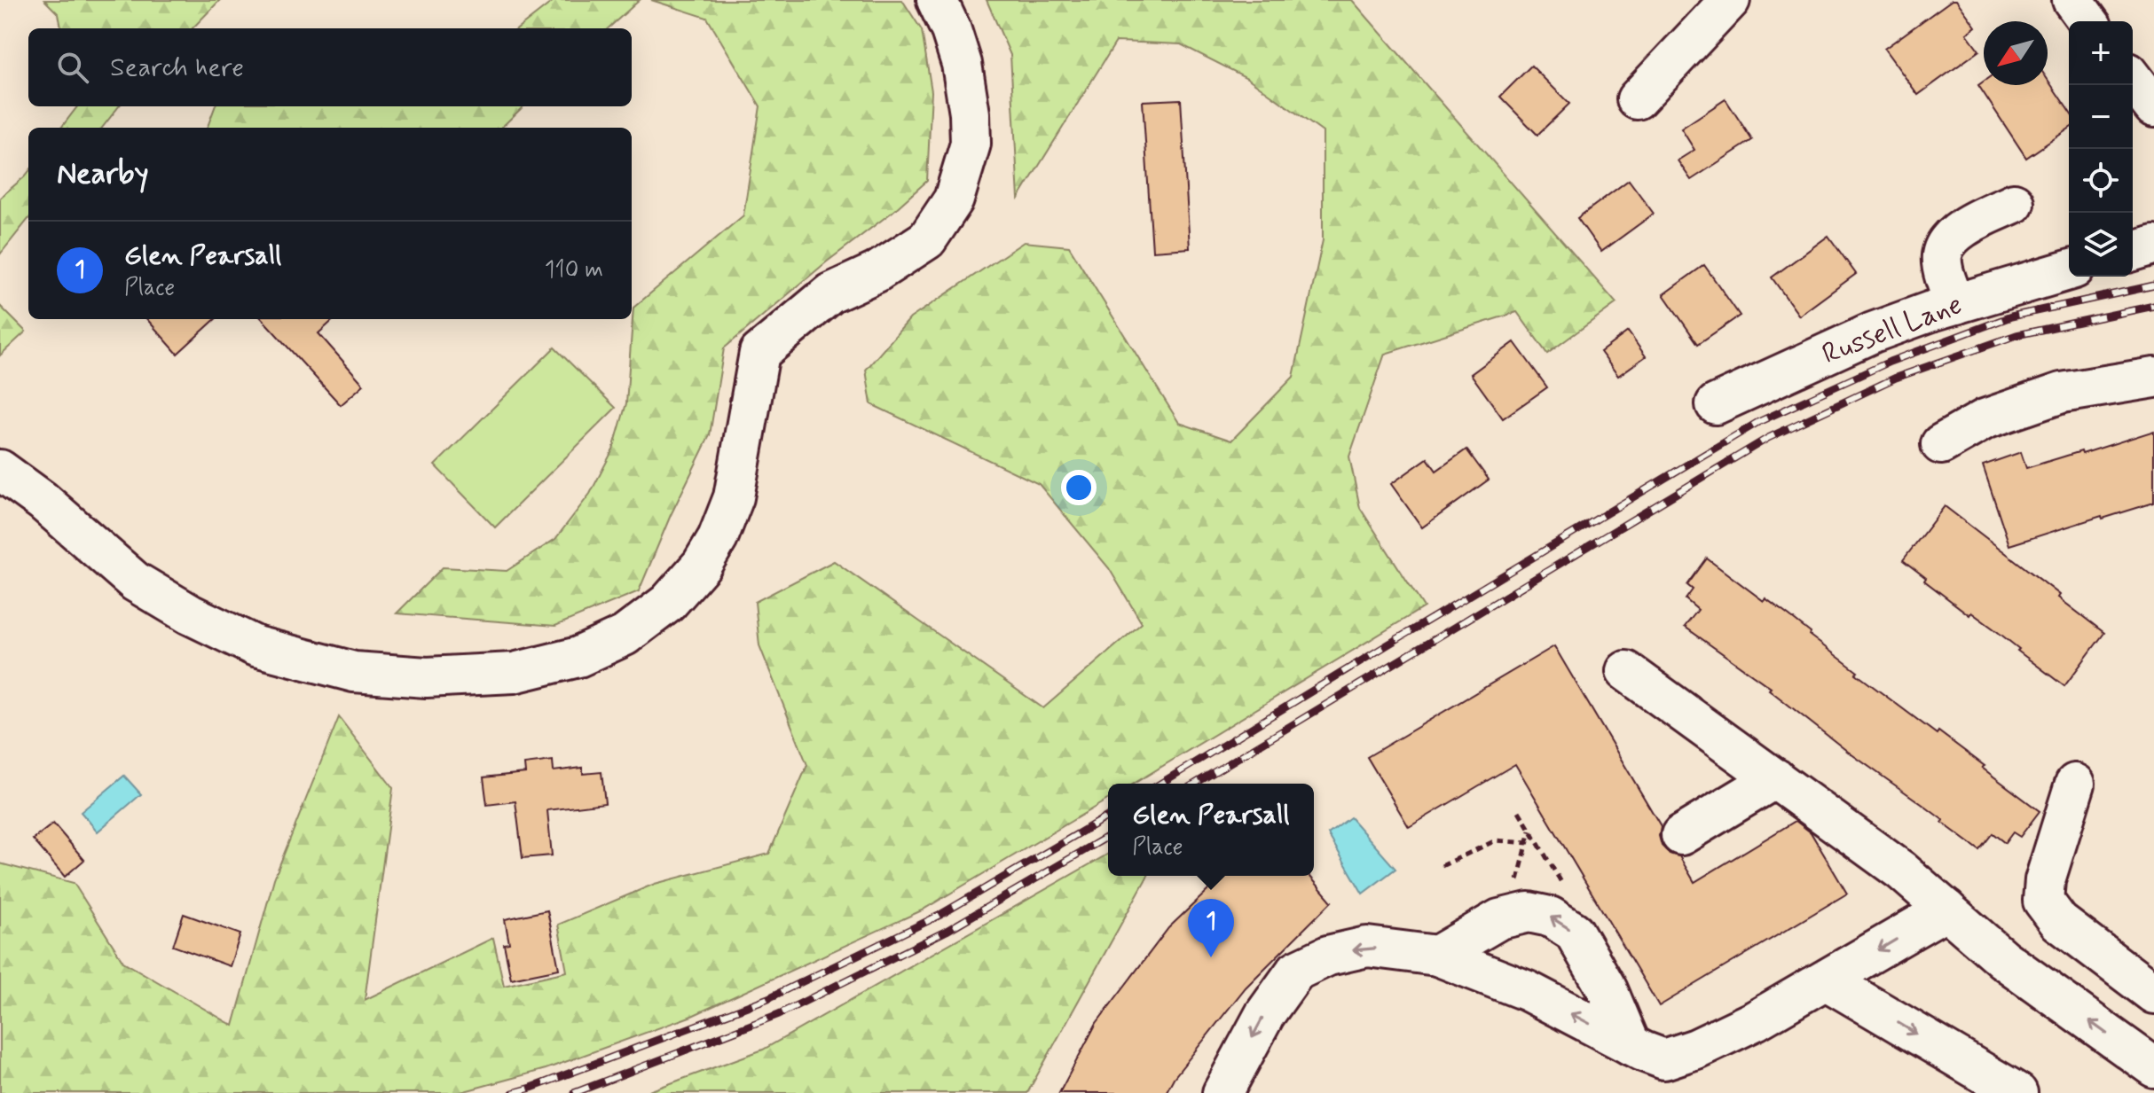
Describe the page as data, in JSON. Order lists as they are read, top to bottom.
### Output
{
  "streets": {
    "street": ["Russell Lane"]
  },
  "north": "bottom left",
  "page": {
    "map_buttons": ["+", "−"],
    "search": "Search here",
    "heading": "Nearby",
    "list": [
      {
        "mark": "1",
        "name": "Glen Pearsall",
        "note": "Place",
        "value": "110 m"
      }
    ],
    "popup": ["Glen Pearsall", "Place"],
    "pins": "1"
  }
}
